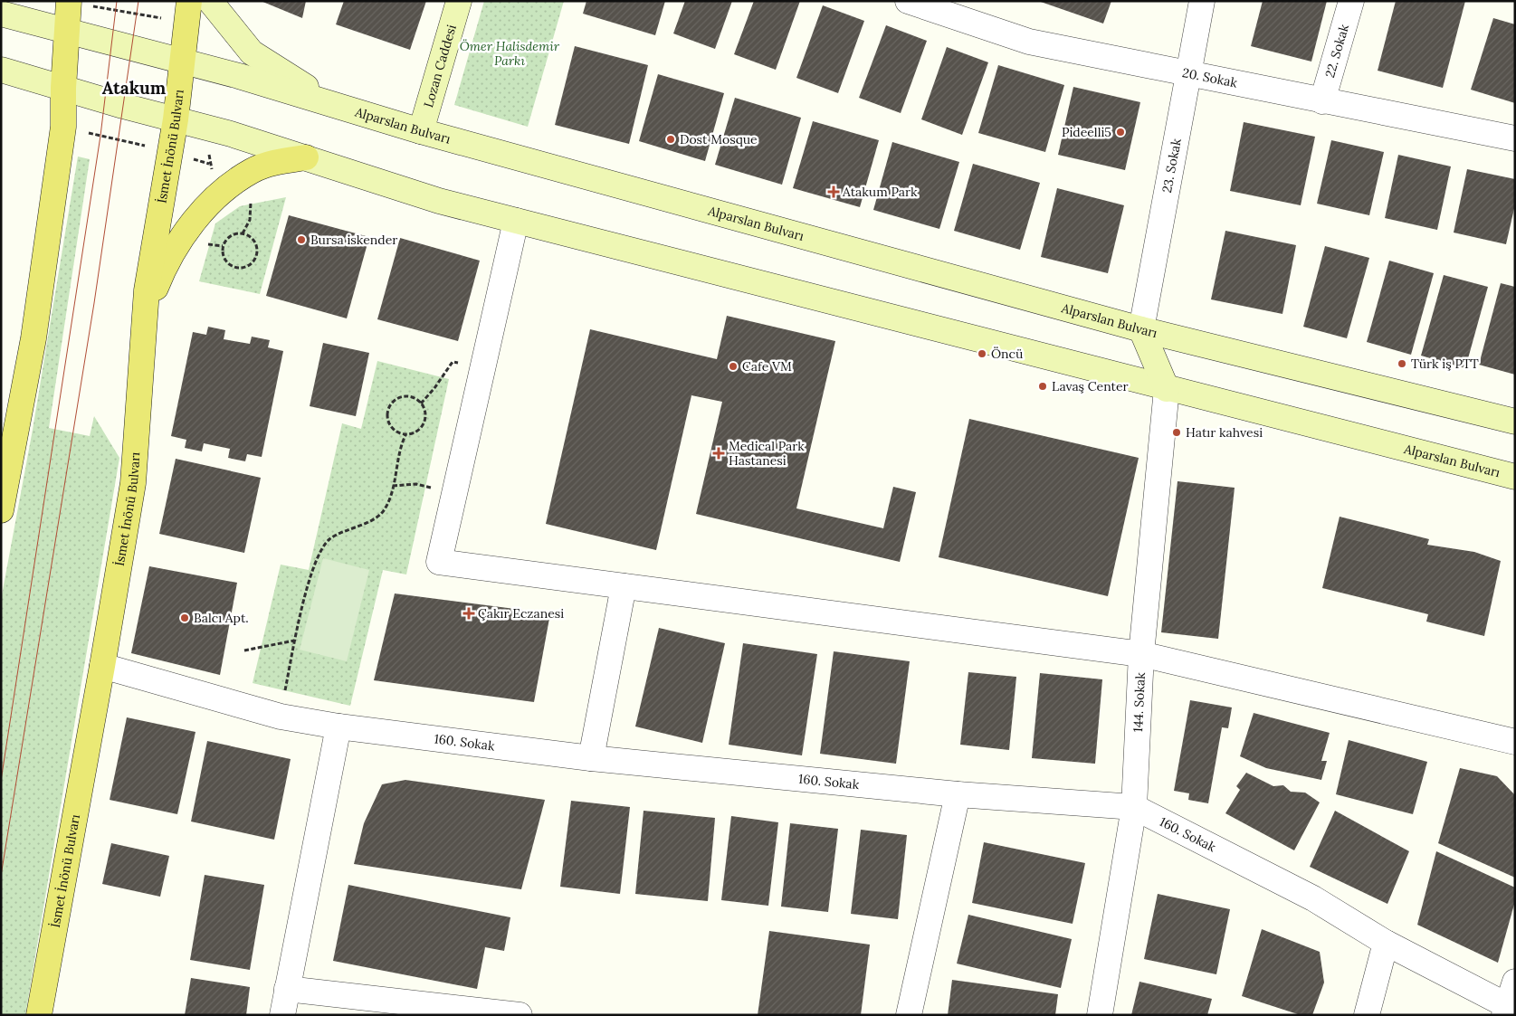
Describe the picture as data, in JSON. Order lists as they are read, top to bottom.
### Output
{
  "streets": {
    "main road": ["Lozan Caddesi", "Alparslan Bulvarı", "İsmet İnönü Bulvarı"],
    "street": [
      "22. Sokak",
      "20. Sokak",
      "23. Sokak",
      "144. Sokak",
      "160. Sokak"
    ]
  },
  "crossings": [
    ["22. Sokak", "20. Sokak"],
    ["Lozan Caddesi", "Alparslan Bulvarı"],
    ["20. Sokak", "23. Sokak"],
    ["Alparslan Bulvarı", "İsmet İnönü Bulvarı"],
    ["Alparslan Bulvarı", "23. Sokak"],
    ["Alparslan Bulvarı", "144. Sokak"],
    ["İsmet İnönü Bulvarı", "160. Sokak"],
    ["144. Sokak", "160. Sokak"]
  ],
  "districts": ["Atakum"],
  "parks": ["Ömer Halisdemir Parkı"],
  "places": {
    "other": [
      "Pideelli5",
      "Dost Mosque",
      "Bursa iskender",
      "Öncü",
      "Türk iş PTT",
      "Cafe VM",
      "Lavaş Center",
      "Hatır kahvesi",
      "Balcı Apt."
    ],
    "health": ["Atakum Park", "Medical Park Hastanesi", "Çakır Eczanesi"]
  }
}
